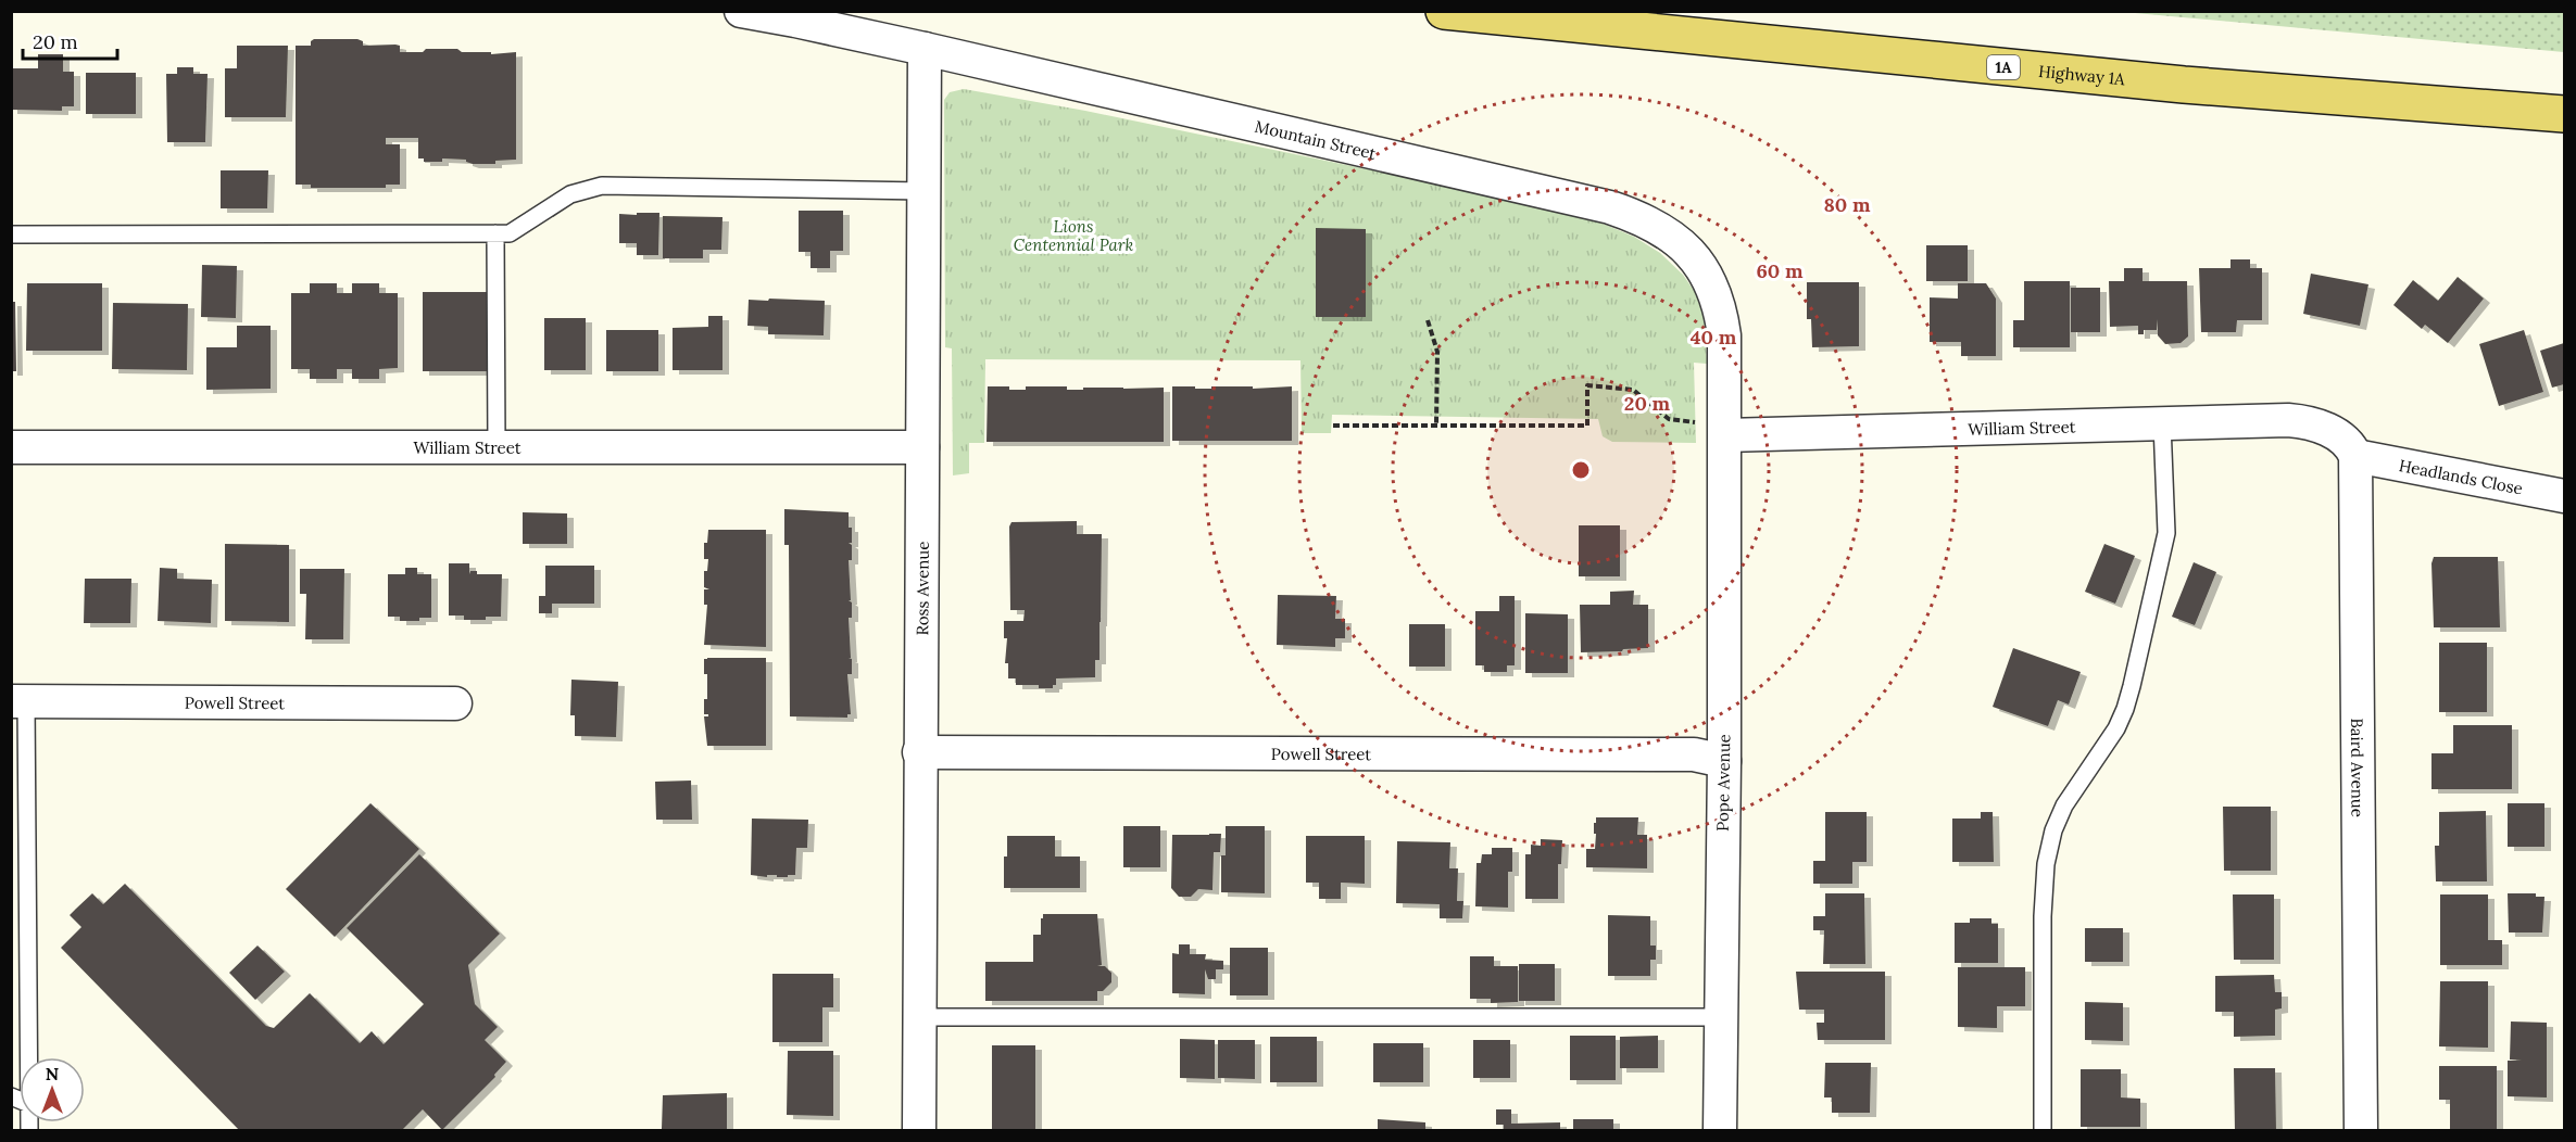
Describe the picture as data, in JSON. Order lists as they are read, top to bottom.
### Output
{
  "streets": {
    "main road": ["1A", "Highway 1A"],
    "street": [
      "Mountain Street",
      "William Street",
      "Headlands Close",
      "Ross Avenue",
      "Powell Street",
      "Baird Avenue",
      "Pope Avenue"
    ]
  },
  "crossings": [
    ["Mountain Street", "William Street"],
    ["Mountain Street", "Ross Avenue"],
    ["Mountain Street", "Pope Avenue"],
    ["William Street", "Headlands Close"],
    ["William Street", "Ross Avenue"],
    ["William Street", "Baird Avenue"],
    ["William Street", "Pope Avenue"],
    ["Headlands Close", "Baird Avenue"],
    ["Ross Avenue", "Powell Street"],
    ["Powell Street", "Pope Avenue"]
  ],
  "parks": ["Lions Centennial Park"],
  "scale_bar": "20 m",
  "north": "top",
  "rings": [
    "80 m",
    "60 m",
    "40 m",
    "20 m"
  ]
}
